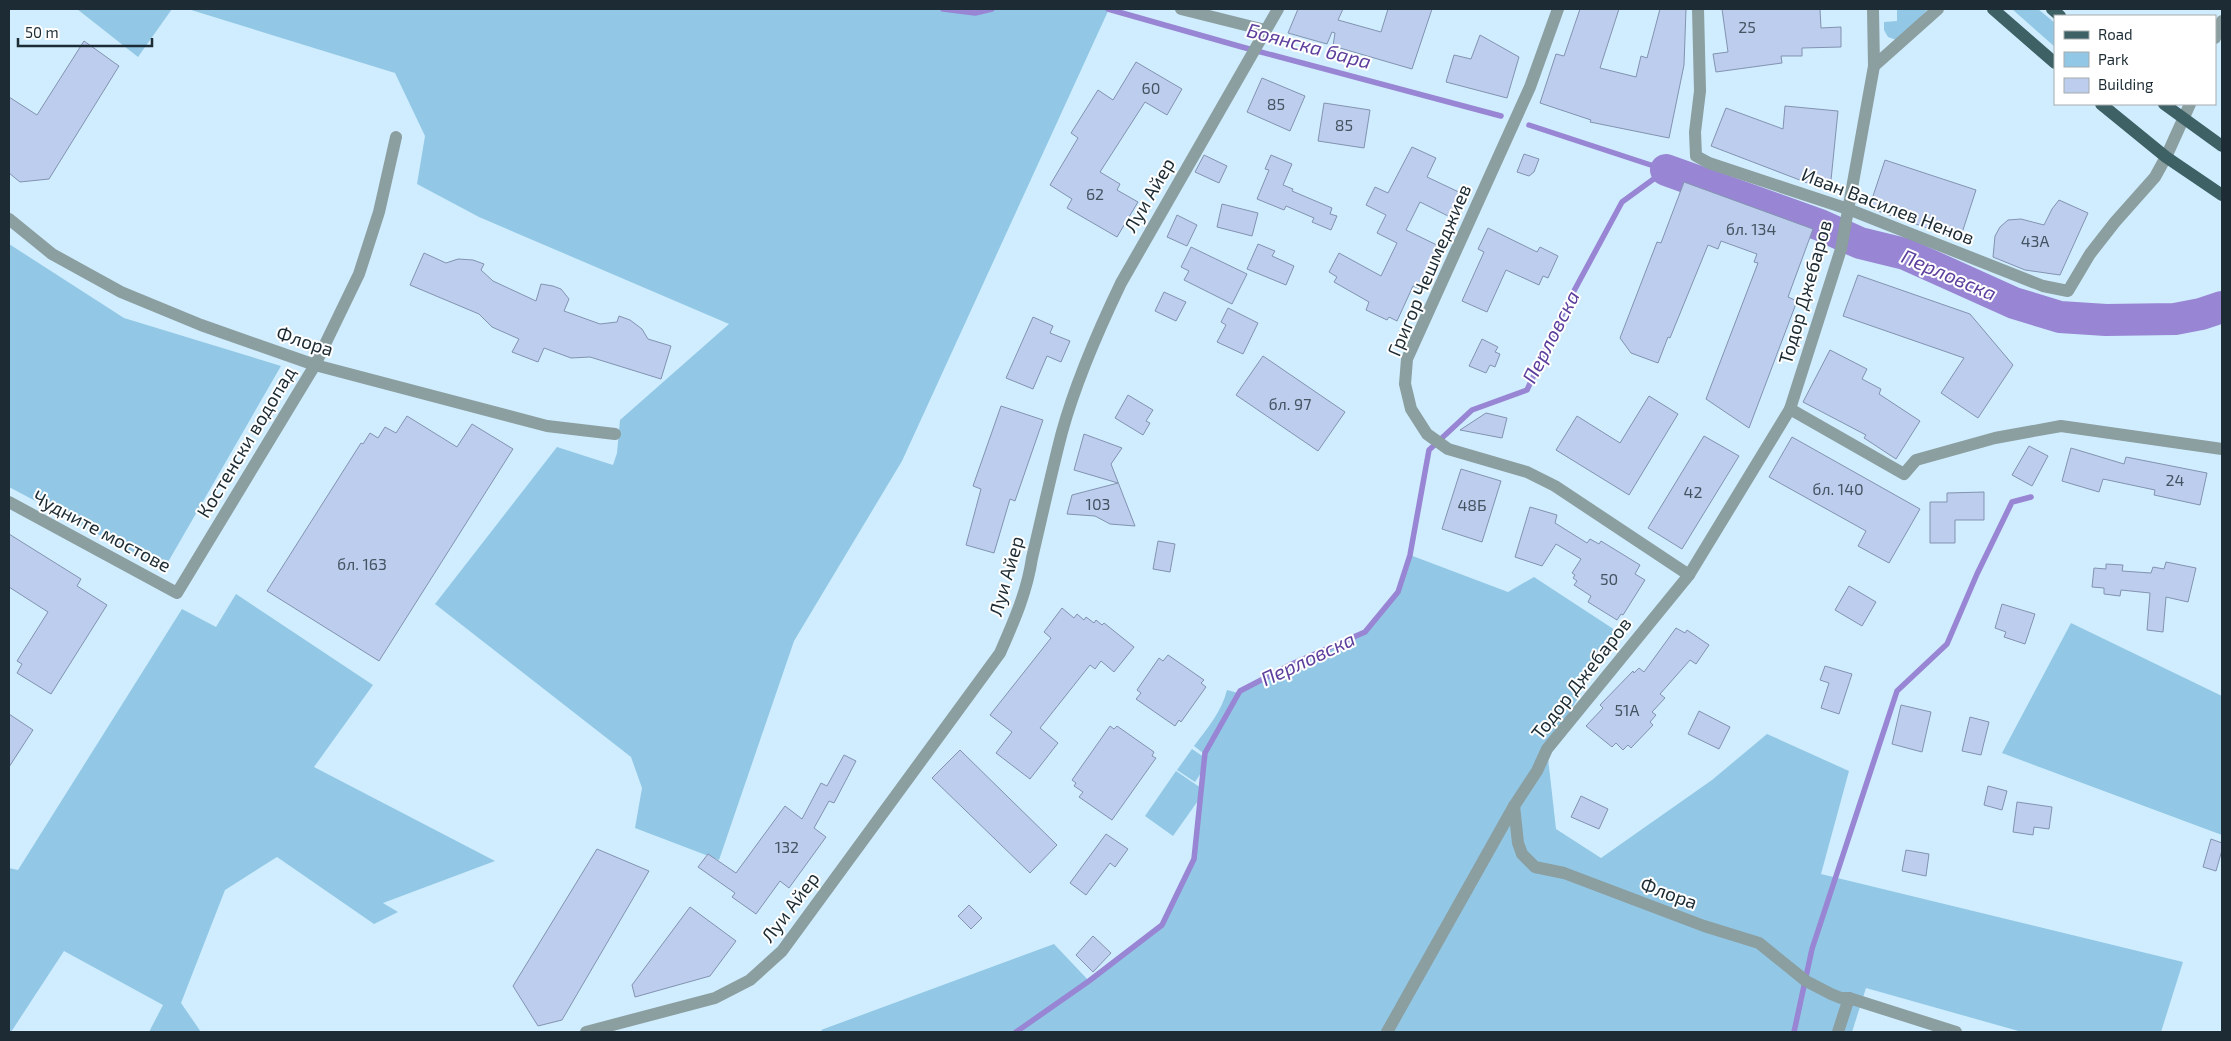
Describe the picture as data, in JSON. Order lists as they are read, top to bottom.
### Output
{
  "streets": {
    "street": [
      "Луи Айер",
      "Иван Василев Ненов",
      "Григор Чешмеджиев",
      "Тодор Джебаров",
      "Флора",
      "Костенски водопад",
      "Чудните мостове"
    ]
  },
  "crossings": [
    ["Иван Василев Ненов", "Тодор Джебаров"],
    ["Григор Чешмеджиев", "Тодор Джебаров"],
    ["Тодор Джебаров", "Флора"],
    ["Флора", "Костенски водопад"],
    ["Костенски водопад", "Чудните мостове"]
  ],
  "water": ["Боянска бара", "Перловска"],
  "house_numbers": [
    "25",
    "60",
    "85",
    "85",
    "62",
    "бл. 134",
    "43А",
    "бл. 97",
    "24",
    "бл. 140",
    "42",
    "103",
    "48Б",
    "бл. 163",
    "50",
    "51А",
    "132"
  ],
  "legend": ["Road", "Park", "Building"],
  "scale_bar": "50 m"
}
